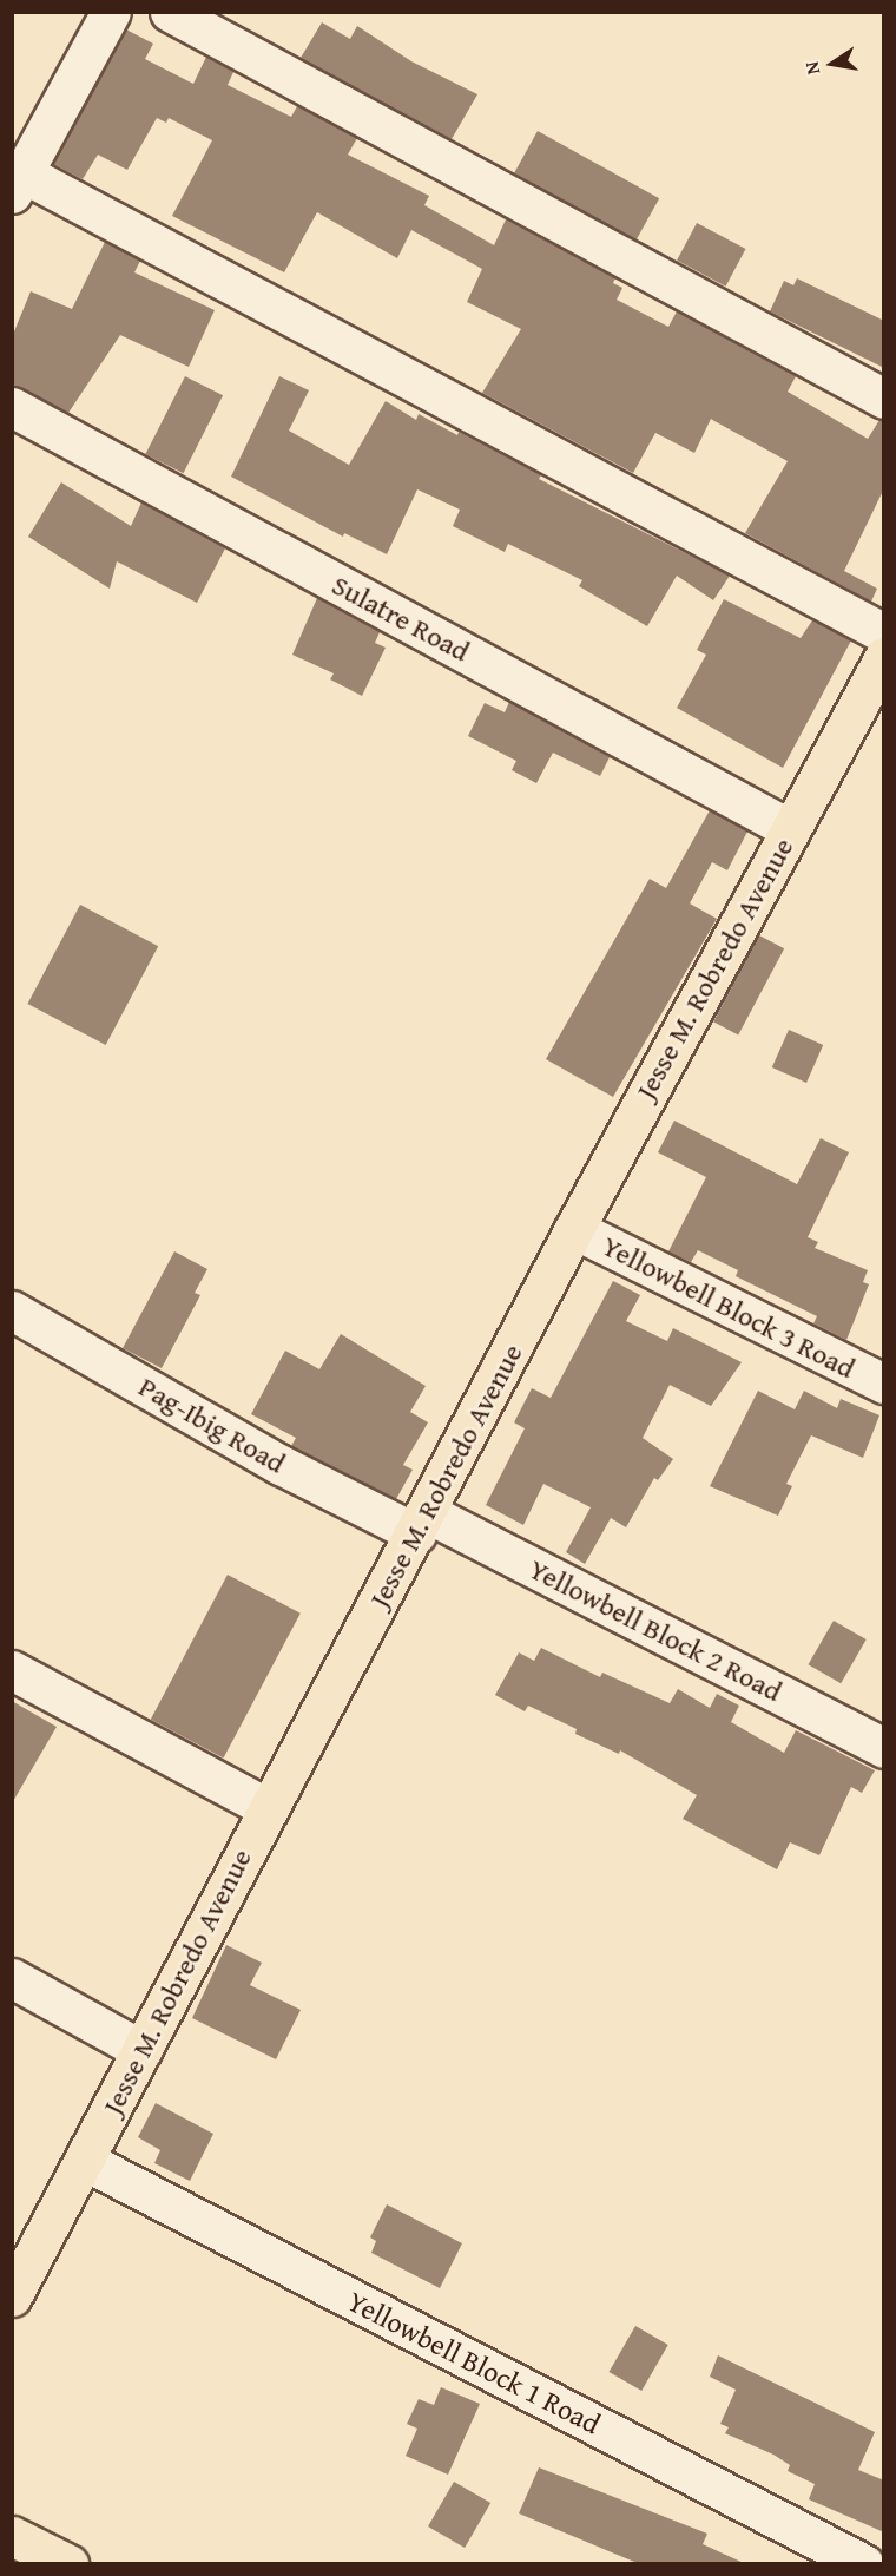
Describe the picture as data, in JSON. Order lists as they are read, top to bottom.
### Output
{
  "streets": {
    "main road": ["Jesse M. Robredo Avenue"],
    "street": [
      "Sulatre Road",
      "Yellowbell Block 3 Road",
      "Pag-Ibig Road",
      "Yellowbell Block 2 Road",
      "Yellowbell Block 1 Road"
    ]
  },
  "crossings": [
    ["Sulatre Road", "Jesse M. Robredo Avenue"],
    ["Jesse M. Robredo Avenue", "Yellowbell Block 3 Road"],
    ["Jesse M. Robredo Avenue", "Pag-Ibig Road"],
    ["Jesse M. Robredo Avenue", "Yellowbell Block 2 Road"],
    ["Jesse M. Robredo Avenue", "Yellowbell Block 1 Road"],
    ["Pag-Ibig Road", "Yellowbell Block 2 Road"]
  ],
  "north": "left"
}
